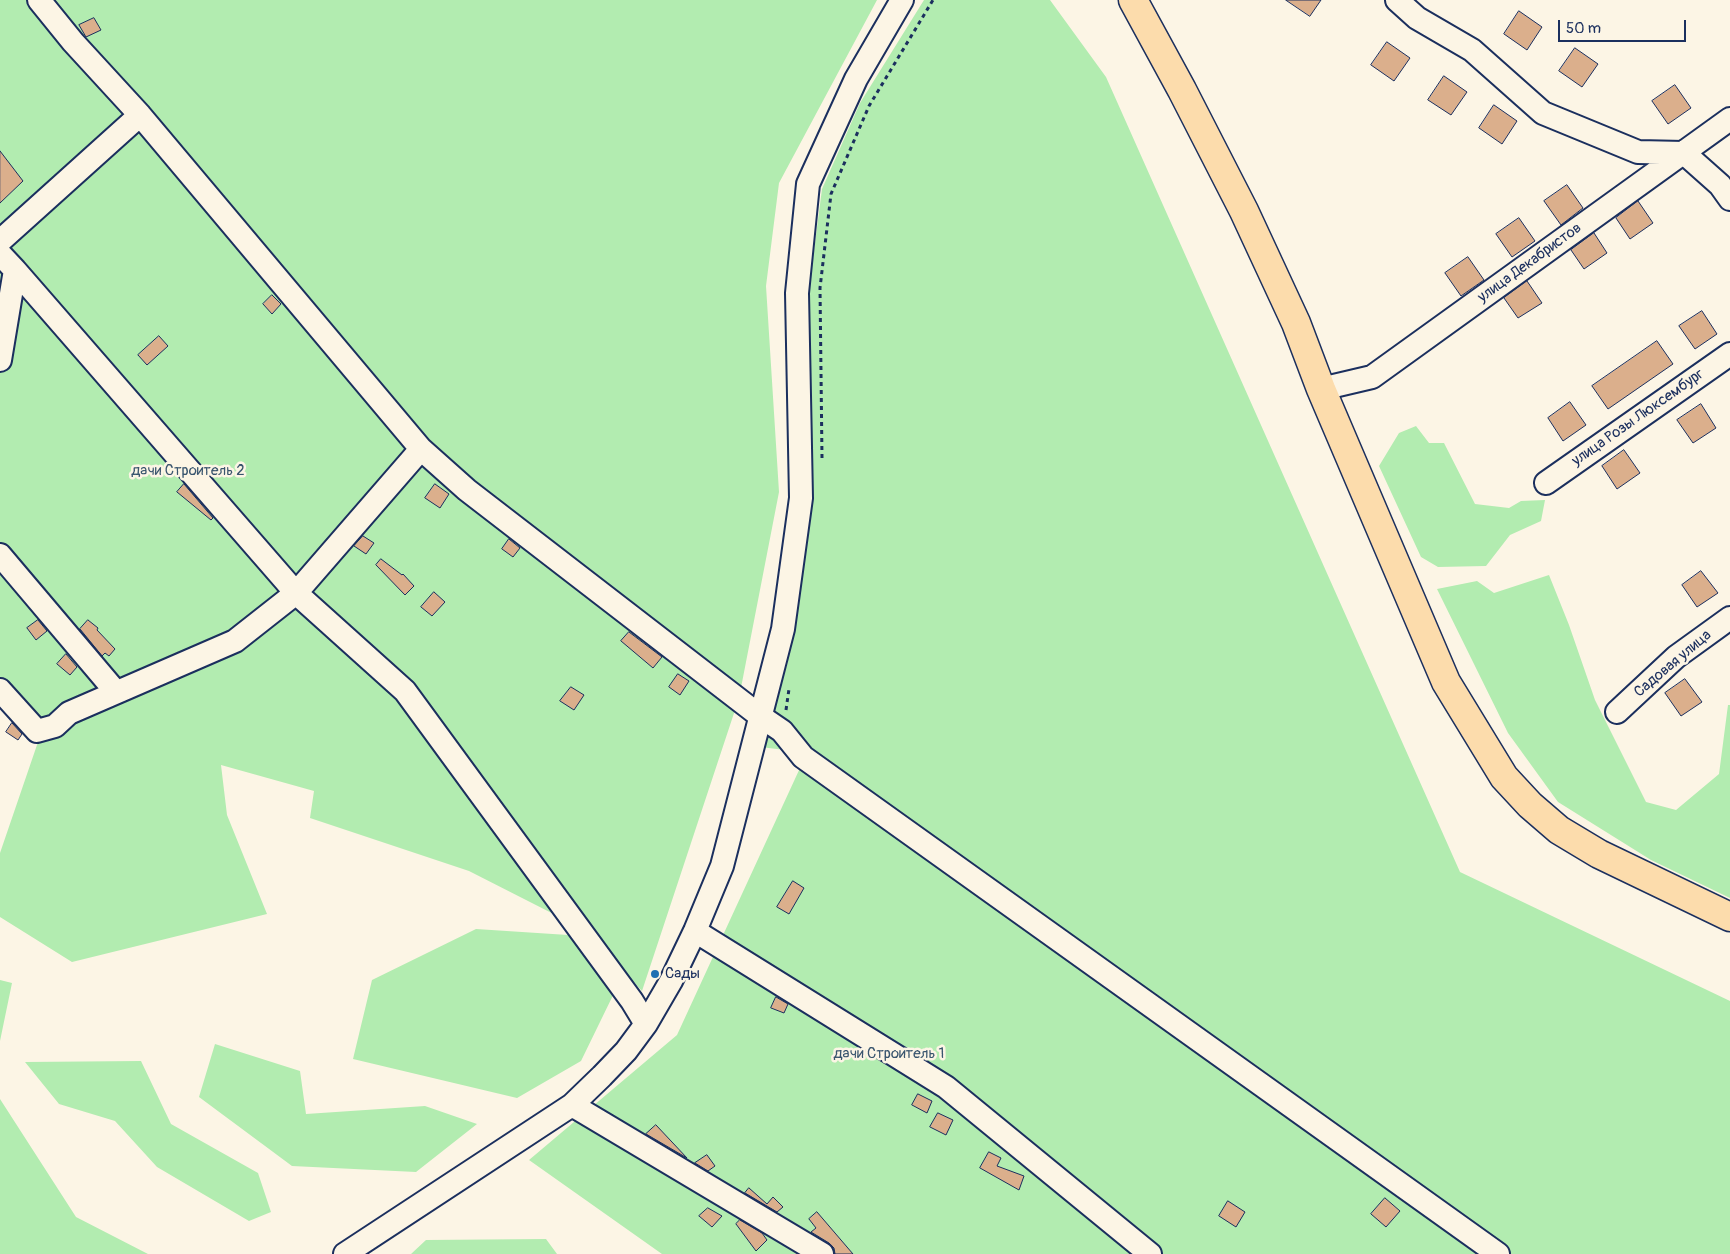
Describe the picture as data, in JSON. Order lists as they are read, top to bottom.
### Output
{
  "streets": {
    "street": ["улица Декабристов", "улица Розы Люксембург", "Садовая улица"]
  },
  "parks": ["дачи Строитель 2", "дачи Строитель 1"],
  "places": ["Сады"],
  "scale_bar": "50 m"
}
